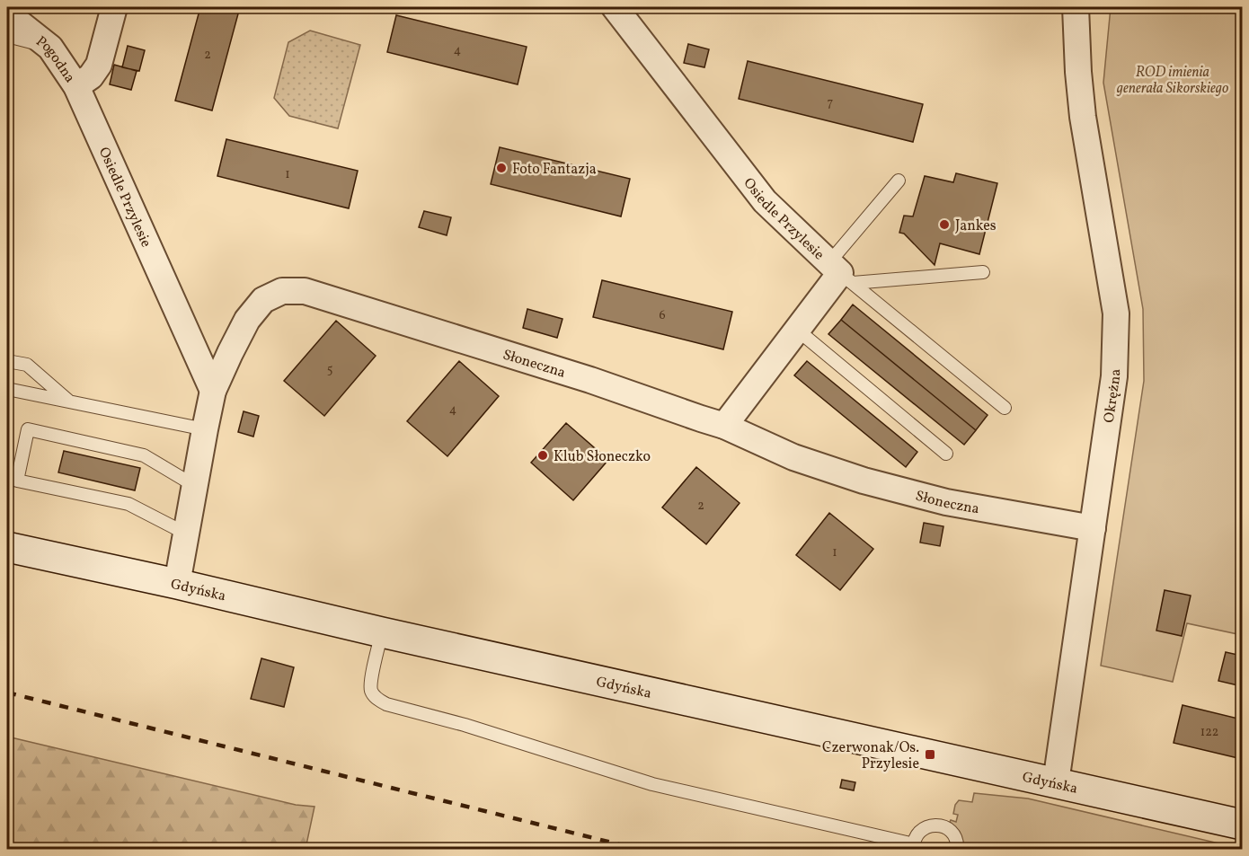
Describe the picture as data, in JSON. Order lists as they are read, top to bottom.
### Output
{
  "streets": {
    "main road": ["Gdyńska"],
    "street": [
      "Pogodna",
      "Osiedle Przylesie",
      "Słoneczna",
      "Okrężna"
    ]
  },
  "crossings": [
    ["Pogodna", "Osiedle Przylesie"],
    ["Osiedle Przylesie", "Słoneczna"],
    ["Słoneczna", "Okrężna"],
    ["Słoneczna", "Gdyńska"],
    ["Okrężna", "Gdyńska"]
  ],
  "parks": ["ROD imienia generała Sikorskiego"],
  "places": {
    "other": ["Foto Fantazja", "Jankes", "Klub Słoneczko"],
    "transit": ["Czerwonak/Os. Przylesie"]
  },
  "house_numbers": [
    "4",
    "2",
    "7",
    "1",
    "6",
    "5",
    "4",
    "2",
    "1",
    "122"
  ]
}
